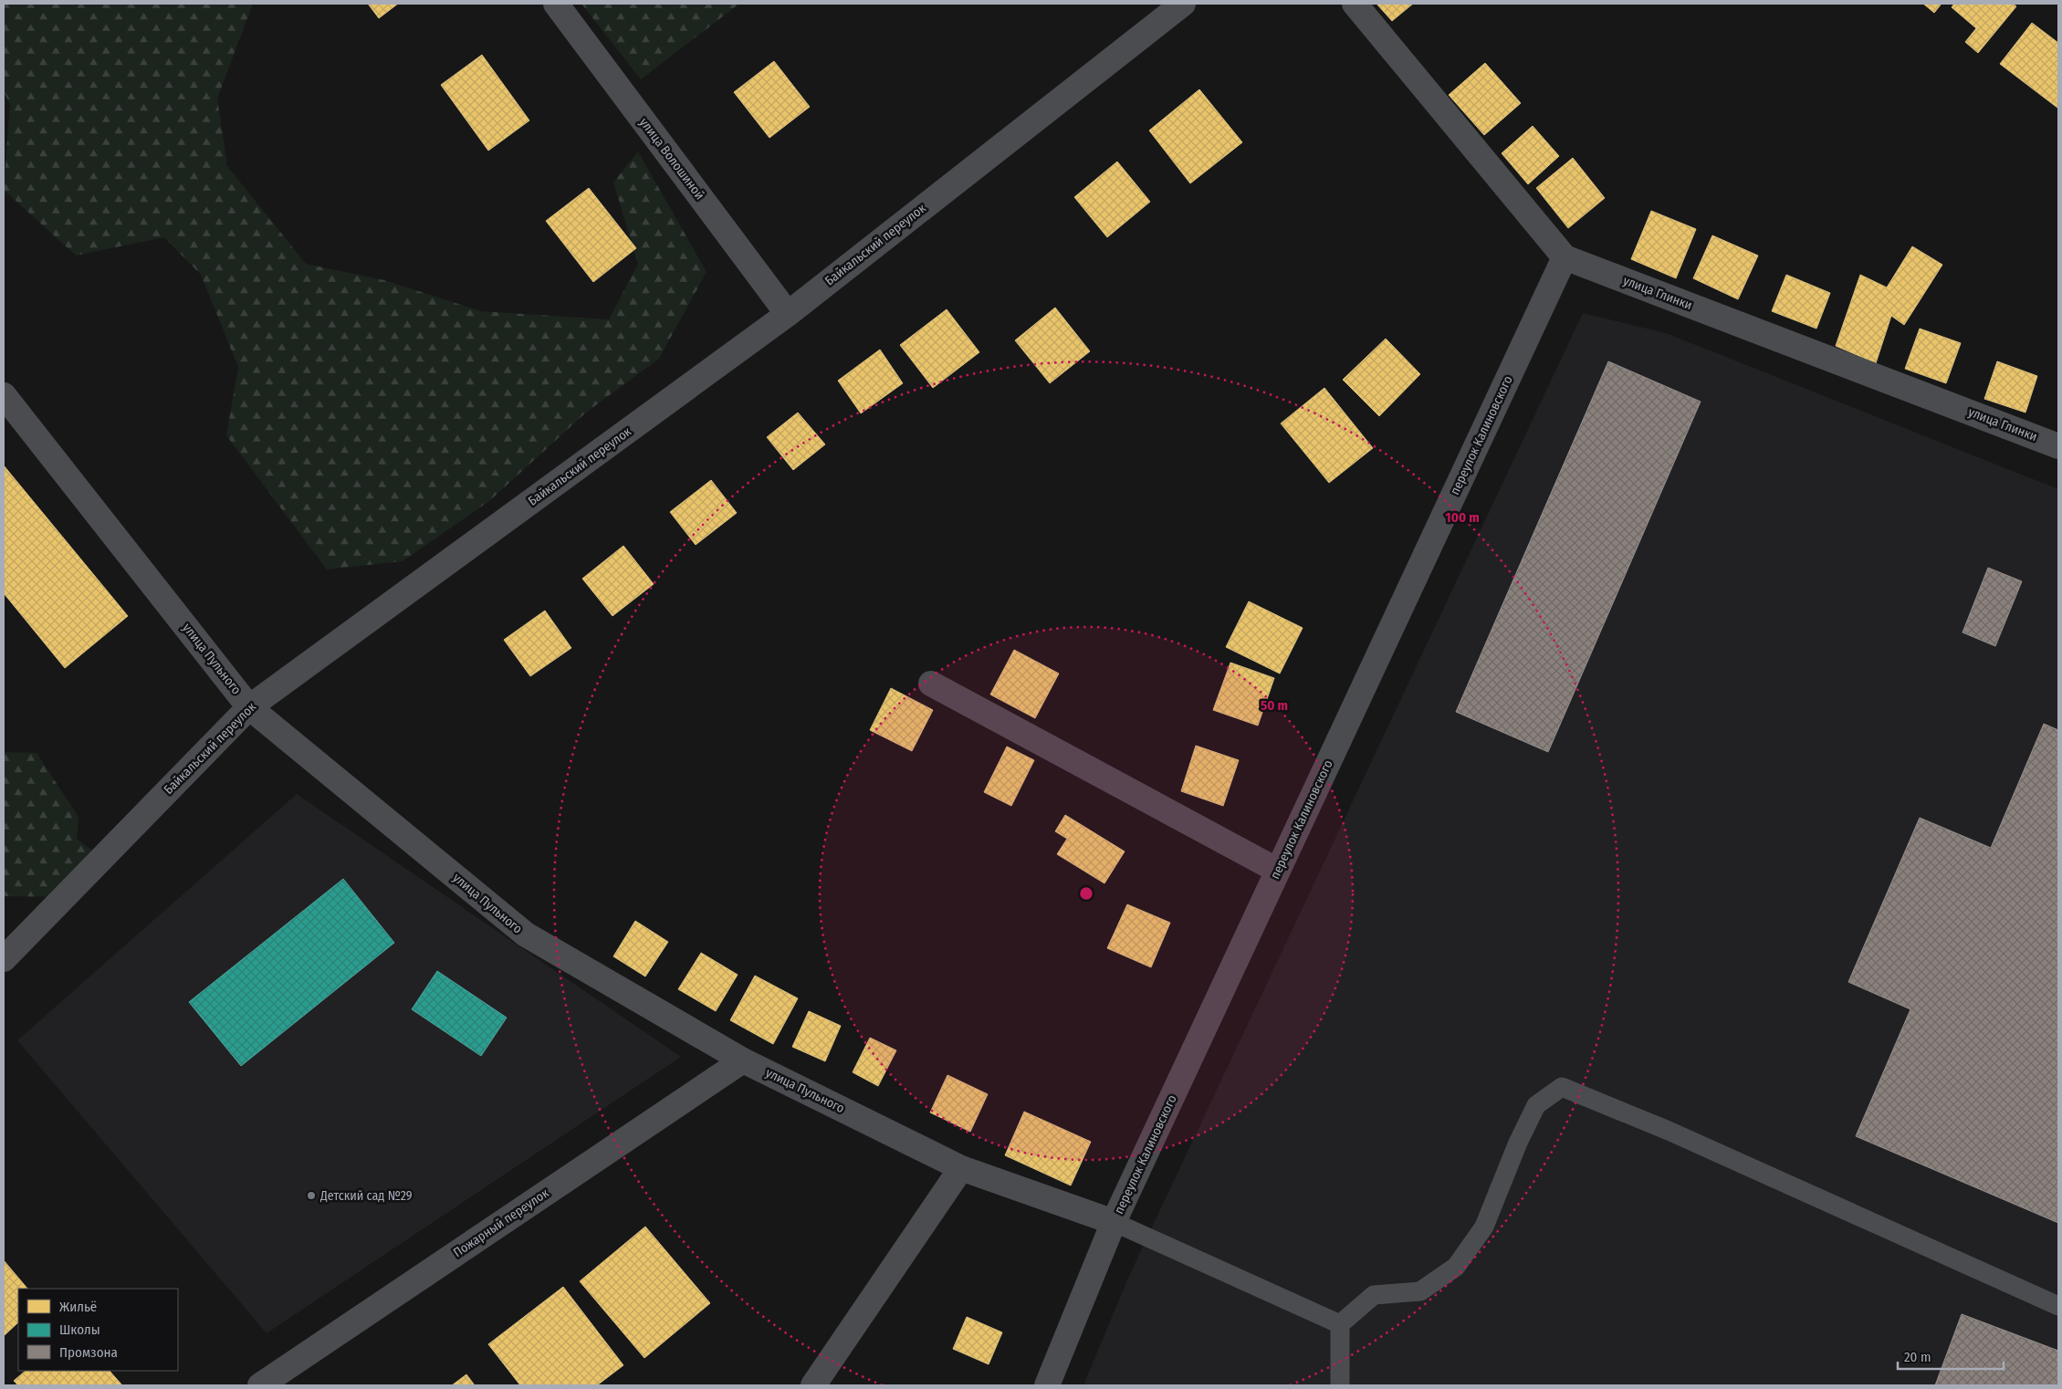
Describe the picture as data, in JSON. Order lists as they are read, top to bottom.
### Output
{
  "streets": {
    "street": [
      "улица Волошиной",
      "Байкальский переулок",
      "улица Глинки",
      "переулок Калиновского",
      "улица Пульного",
      "Пожарный переулок"
    ]
  },
  "crossings": [
    ["улица Волошиной", "Байкальский переулок"],
    ["Байкальский переулок", "улица Пульного"],
    ["улица Глинки", "переулок Калиновского"],
    ["переулок Калиновского", "улица Пульного"],
    ["улица Пульного", "Пожарный переулок"]
  ],
  "places": ["Детский сад №29"],
  "legend": ["Жильё", "Школы", "Промзона"],
  "scale_bar": "20 m",
  "rings": ["100 m", "50 m"]
}
